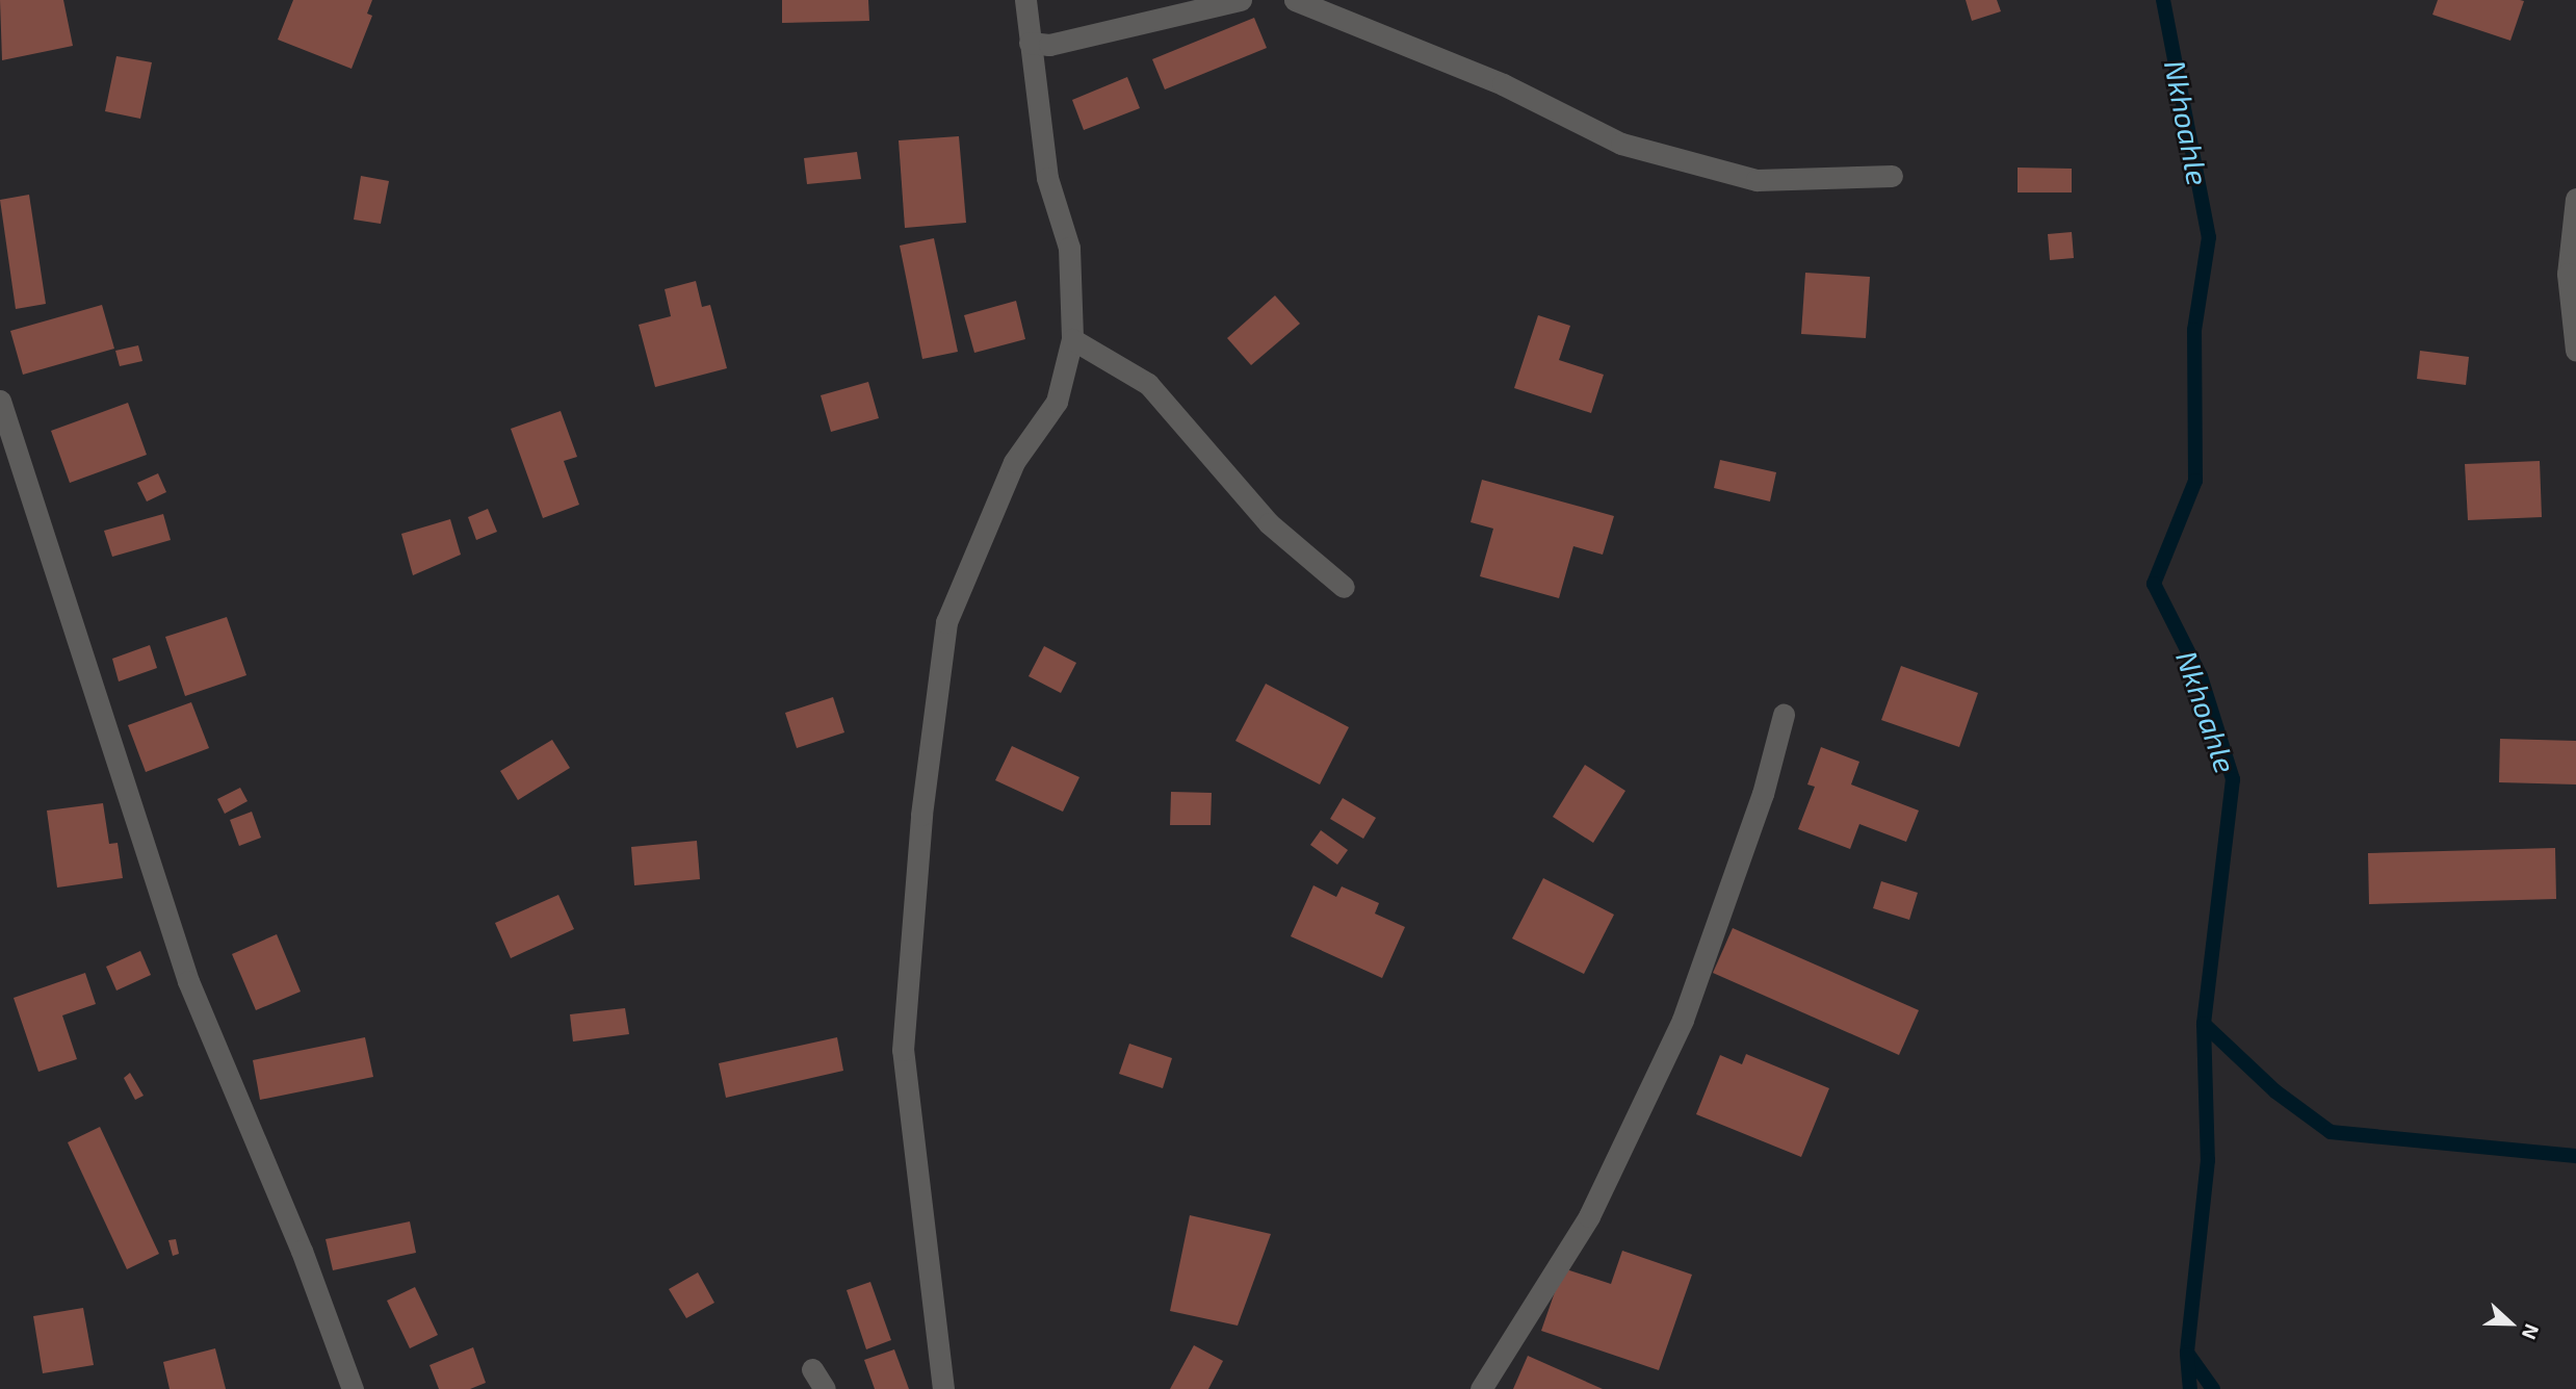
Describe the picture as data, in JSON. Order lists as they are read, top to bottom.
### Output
{
  "water": ["Nkhoahle"],
  "north": "right"
}
